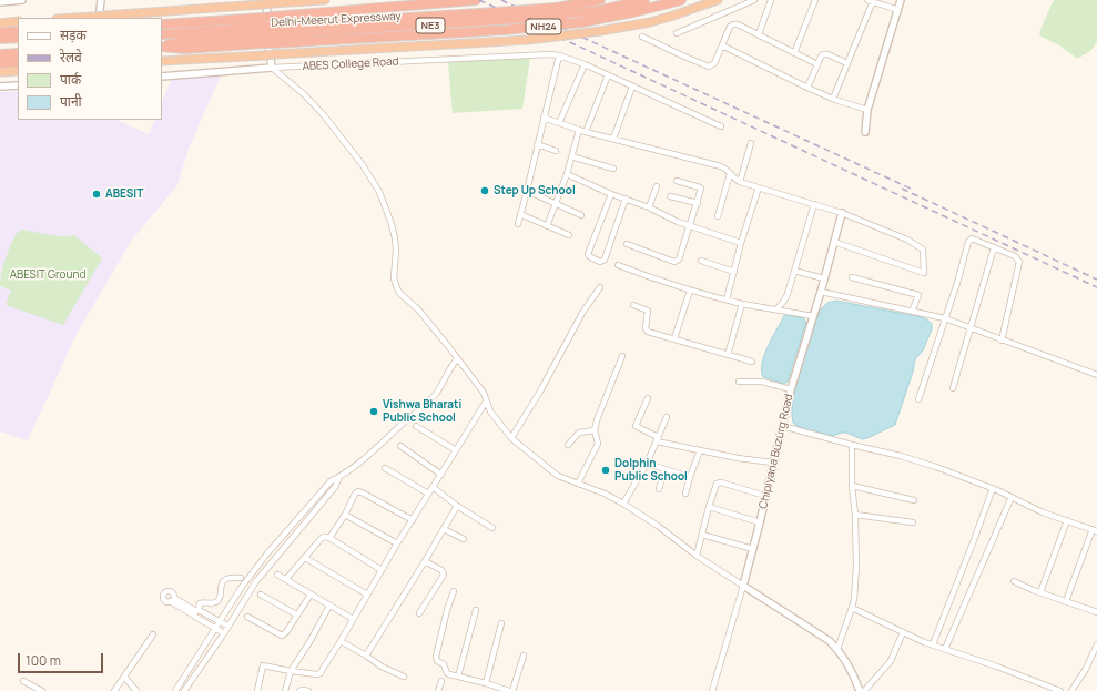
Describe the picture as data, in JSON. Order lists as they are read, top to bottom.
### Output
{
  "streets": {
    "highway": ["Delhi-Meerut Expressway", "NE3", "NH24"],
    "street": ["ABES College Road", "Chipiyana Buzurg Road"]
  },
  "crossings": [
    ["Delhi-Meerut Expressway", "NH24"]
  ],
  "parks": ["ABESIT Ground"],
  "places": [
    "Step Up School",
    "ABESIT",
    "Vishwa Bharati Public School",
    "Dolphin Public School"
  ],
  "legend": [
    "सड़क",
    "रेलवे",
    "पार्क",
    "पानी"
  ],
  "scale_bar": "100 m"
}
